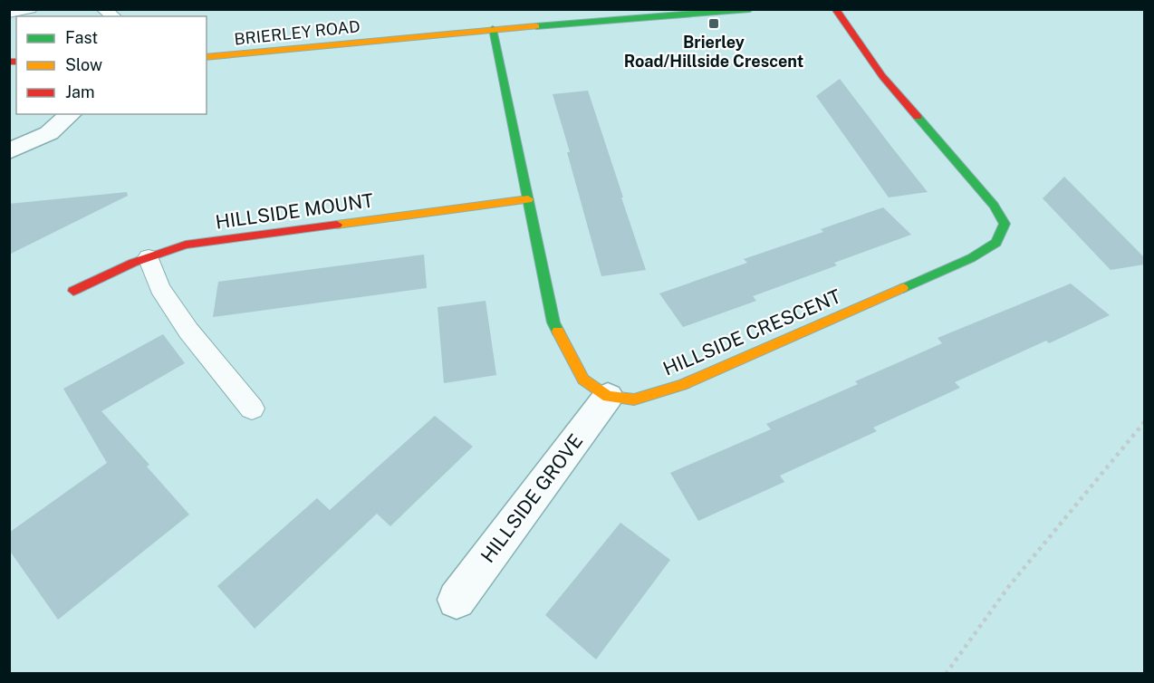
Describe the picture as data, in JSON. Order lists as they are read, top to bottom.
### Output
{
  "streets": {
    "street": [
      "BRIERLEY ROAD",
      "HILLSIDE MOUNT",
      "HILLSIDE CRESCENT",
      "HILLSIDE GROVE"
    ]
  },
  "crossings": [
    ["BRIERLEY ROAD", "HILLSIDE CRESCENT"],
    ["HILLSIDE MOUNT", "HILLSIDE CRESCENT"],
    ["HILLSIDE CRESCENT", "HILLSIDE GROVE"]
  ],
  "places": {
    "transit": ["Brierley Road/Hillside Crescent"]
  },
  "legend": ["Fast", "Slow", "Jam"]
}
